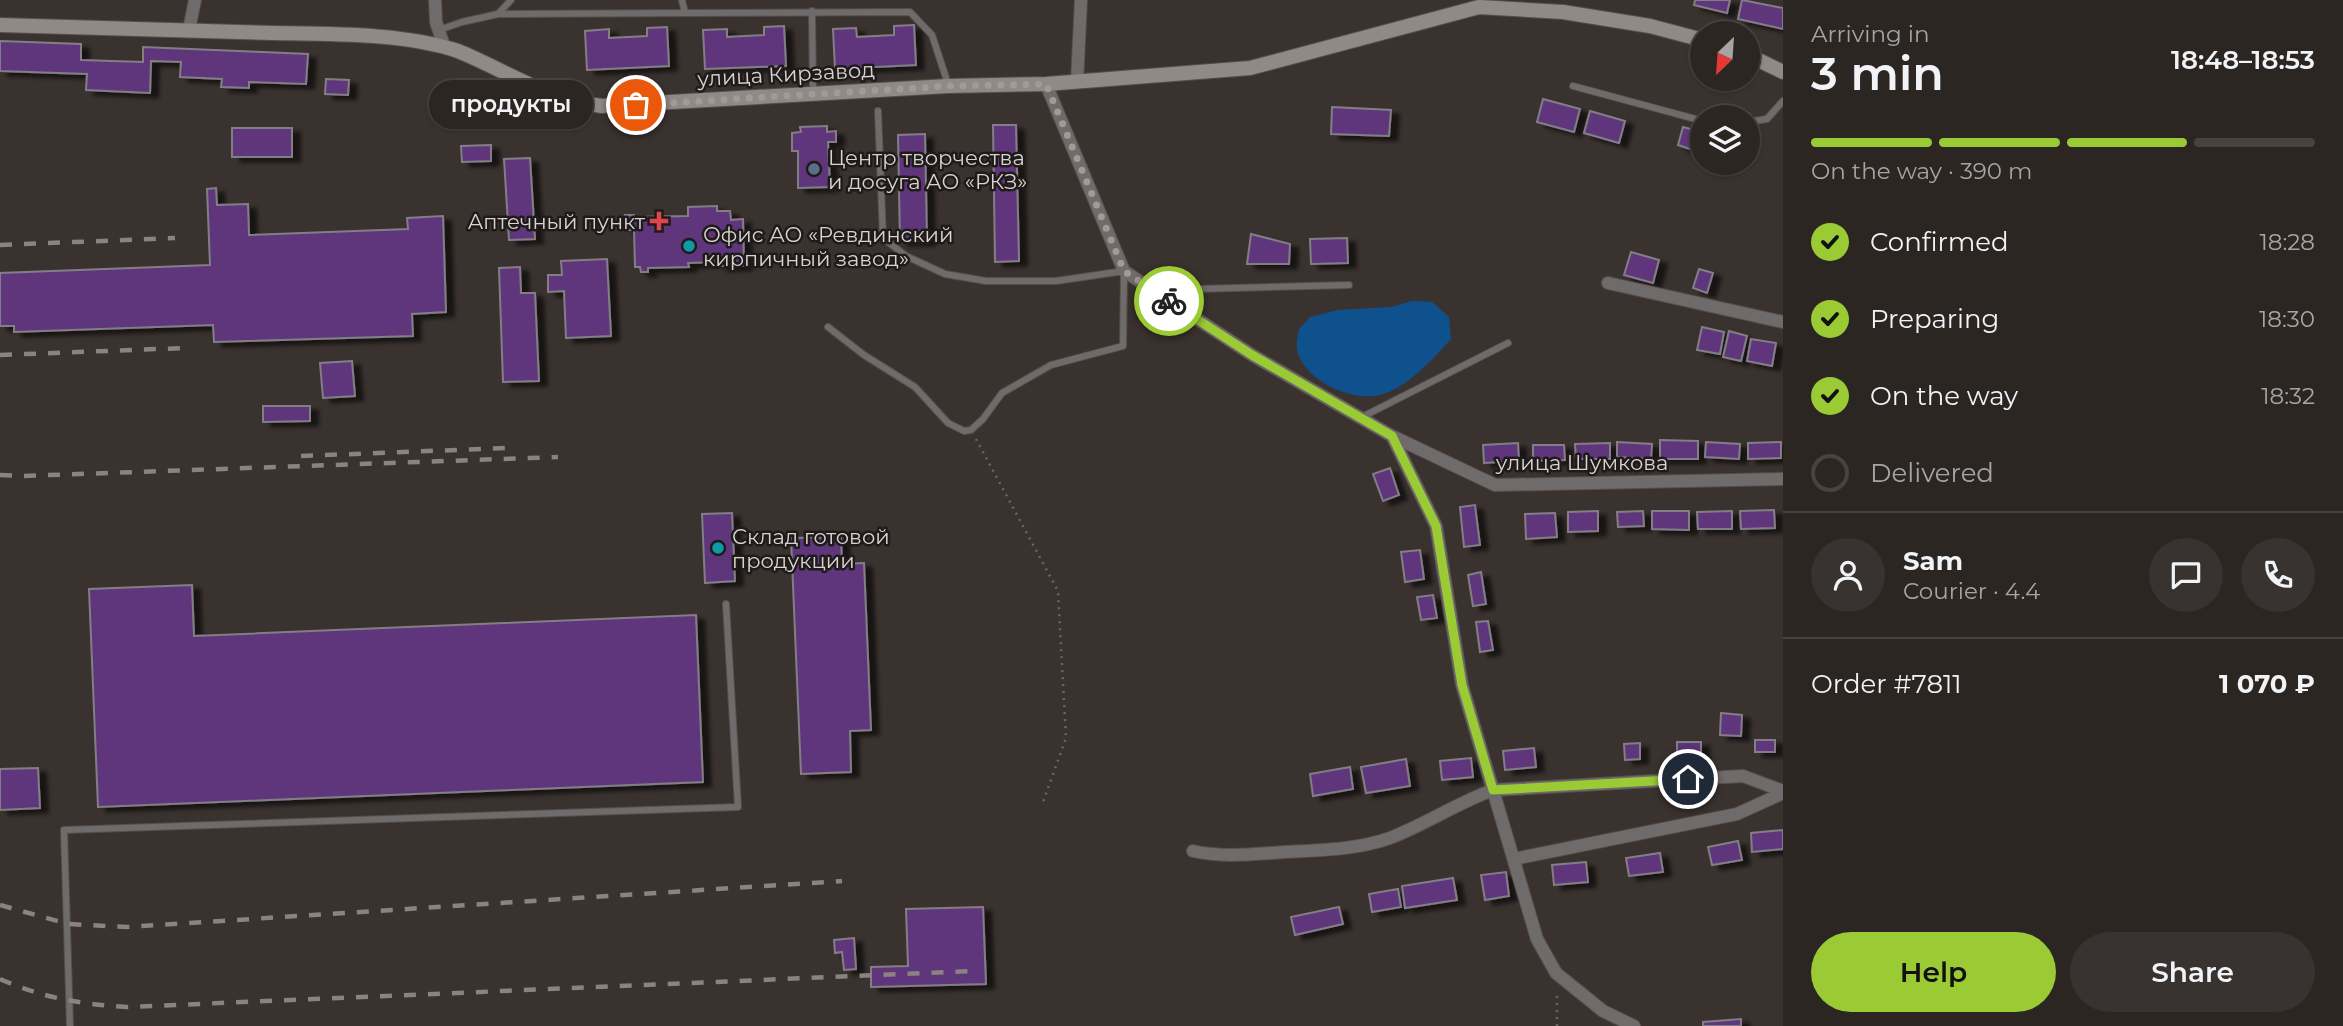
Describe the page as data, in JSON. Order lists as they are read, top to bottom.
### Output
{
  "streets": {
    "street": ["улица Кирзавод", "улица Шумкова"]
  },
  "places": {
    "other": [
      "продукты",
      "Центр творчества и досуга АО «РКЗ»",
      "Офис АО «Ревдинский кирпичный завод»",
      "Склад готовой продукции"
    ],
    "health": ["Аптечный пункт"]
  },
  "north": "bottom left",
  "page": {
    "heading": ["3 min", "Arriving in", "18:48–18:53"],
    "panel": [
      "Sam",
      "Courier · 4.4",
      "Order #7811",
      "1 070 ₽"
    ],
    "bubble": "продукты",
    "bar": "On the way · 390 m",
    "list": [
      ["Confirmed", "18:28"],
      ["Preparing", "18:30"],
      ["On the way", "18:32"],
      "Delivered"
    ],
    "buttons": ["Help", "Share"]
  }
}
